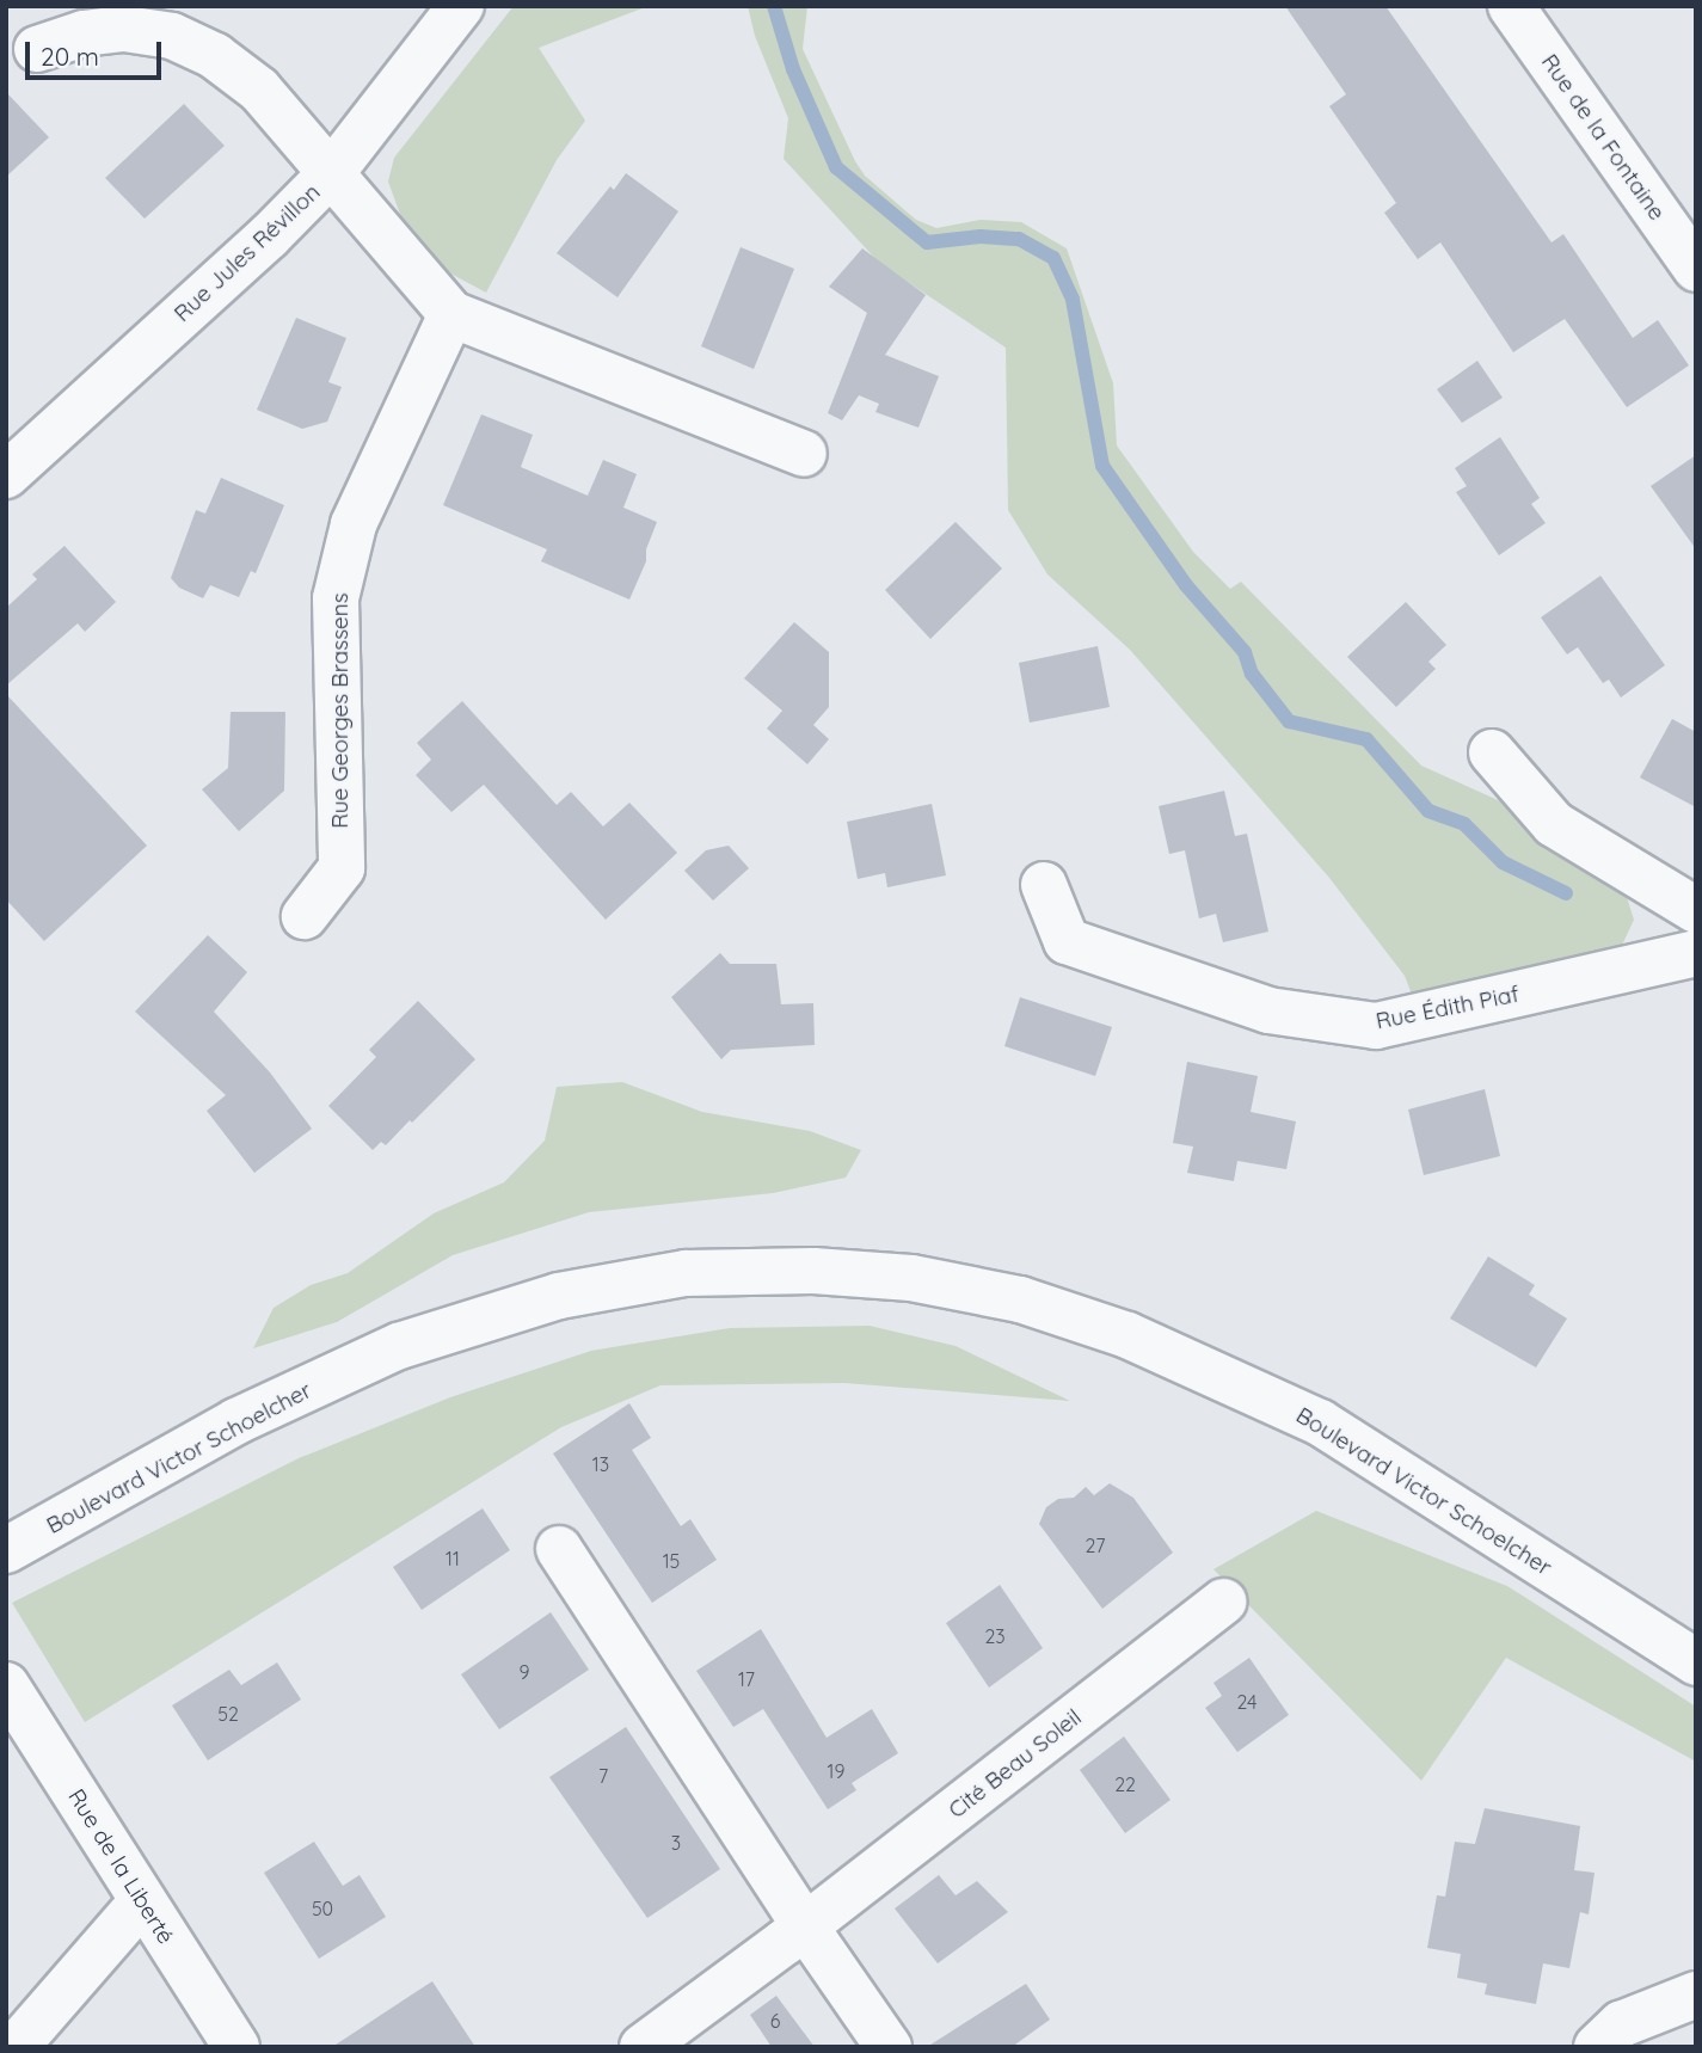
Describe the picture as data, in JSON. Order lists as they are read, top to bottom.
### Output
{
  "streets": {
    "street": [
      "Rue de la Fontaine",
      "Rue Jules Révillon",
      "Rue Georges Brassens",
      "Rue Édith Piaf",
      "Boulevard Victor Schoelcher",
      "Cité Beau Soleil",
      "Rue de la Liberté"
    ]
  },
  "house_numbers": [
    "13",
    "27",
    "11",
    "15",
    "23",
    "9",
    "17",
    "24",
    "52",
    "19",
    "7",
    "22",
    "3",
    "50",
    "6"
  ],
  "scale_bar": "20 m"
}
